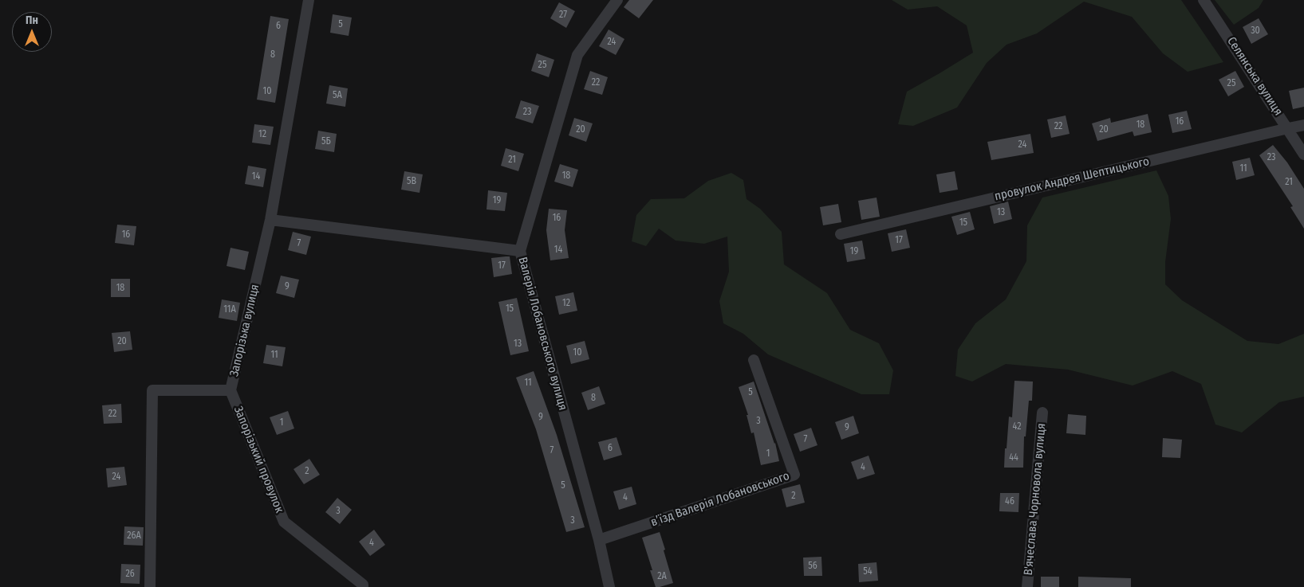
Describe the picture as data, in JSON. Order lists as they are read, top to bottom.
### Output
{
  "streets": {
    "street": [
      "Селянська вулиця",
      "провулок Андрея Шептицького",
      "Запорізька вулиця",
      "Валерія Лобановського вулиця",
      "Запорізький провулок",
      "в’їзд Валерія Лобановського",
      "В'ячеслава Чорновола вулиця"
    ]
  },
  "crossings": [
    ["Селянська вулиця", "провулок Андрея Шептицького"],
    ["Запорізька вулиця", "Запорізький провулок"],
    ["Валерія Лобановського вулиця", "в’їзд Валерія Лобановського"]
  ],
  "house_numbers": [
    "27",
    "5",
    "6",
    "30",
    "24",
    "8",
    "25",
    "22",
    "25",
    "10",
    "5А",
    "23",
    "16",
    "18",
    "22",
    "20",
    "20",
    "12",
    "5Б",
    "24",
    "23",
    "21",
    "11",
    "18",
    "14",
    "5В",
    "21",
    "19",
    "13",
    "16",
    "15",
    "16",
    "17",
    "7",
    "14",
    "19",
    "17",
    "9",
    "18",
    "12",
    "15",
    "11А",
    "20",
    "13",
    "10",
    "11",
    "11",
    "5",
    "8",
    "22",
    "9",
    "3",
    "1",
    "42",
    "9",
    "7",
    "6",
    "7",
    "1",
    "44",
    "4",
    "2",
    "24",
    "5",
    "2",
    "4",
    "46",
    "3",
    "3",
    "26А",
    "4",
    "56",
    "54",
    "26",
    "2А"
  ],
  "north": "top"
}
